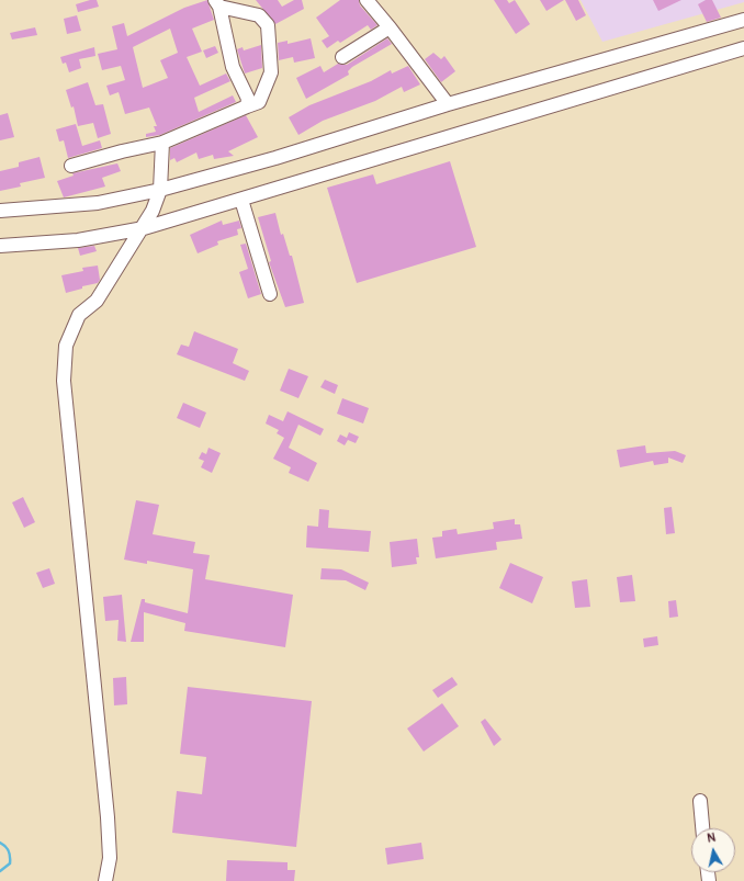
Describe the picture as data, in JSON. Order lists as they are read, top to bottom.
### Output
{
  "north": "top"
}
